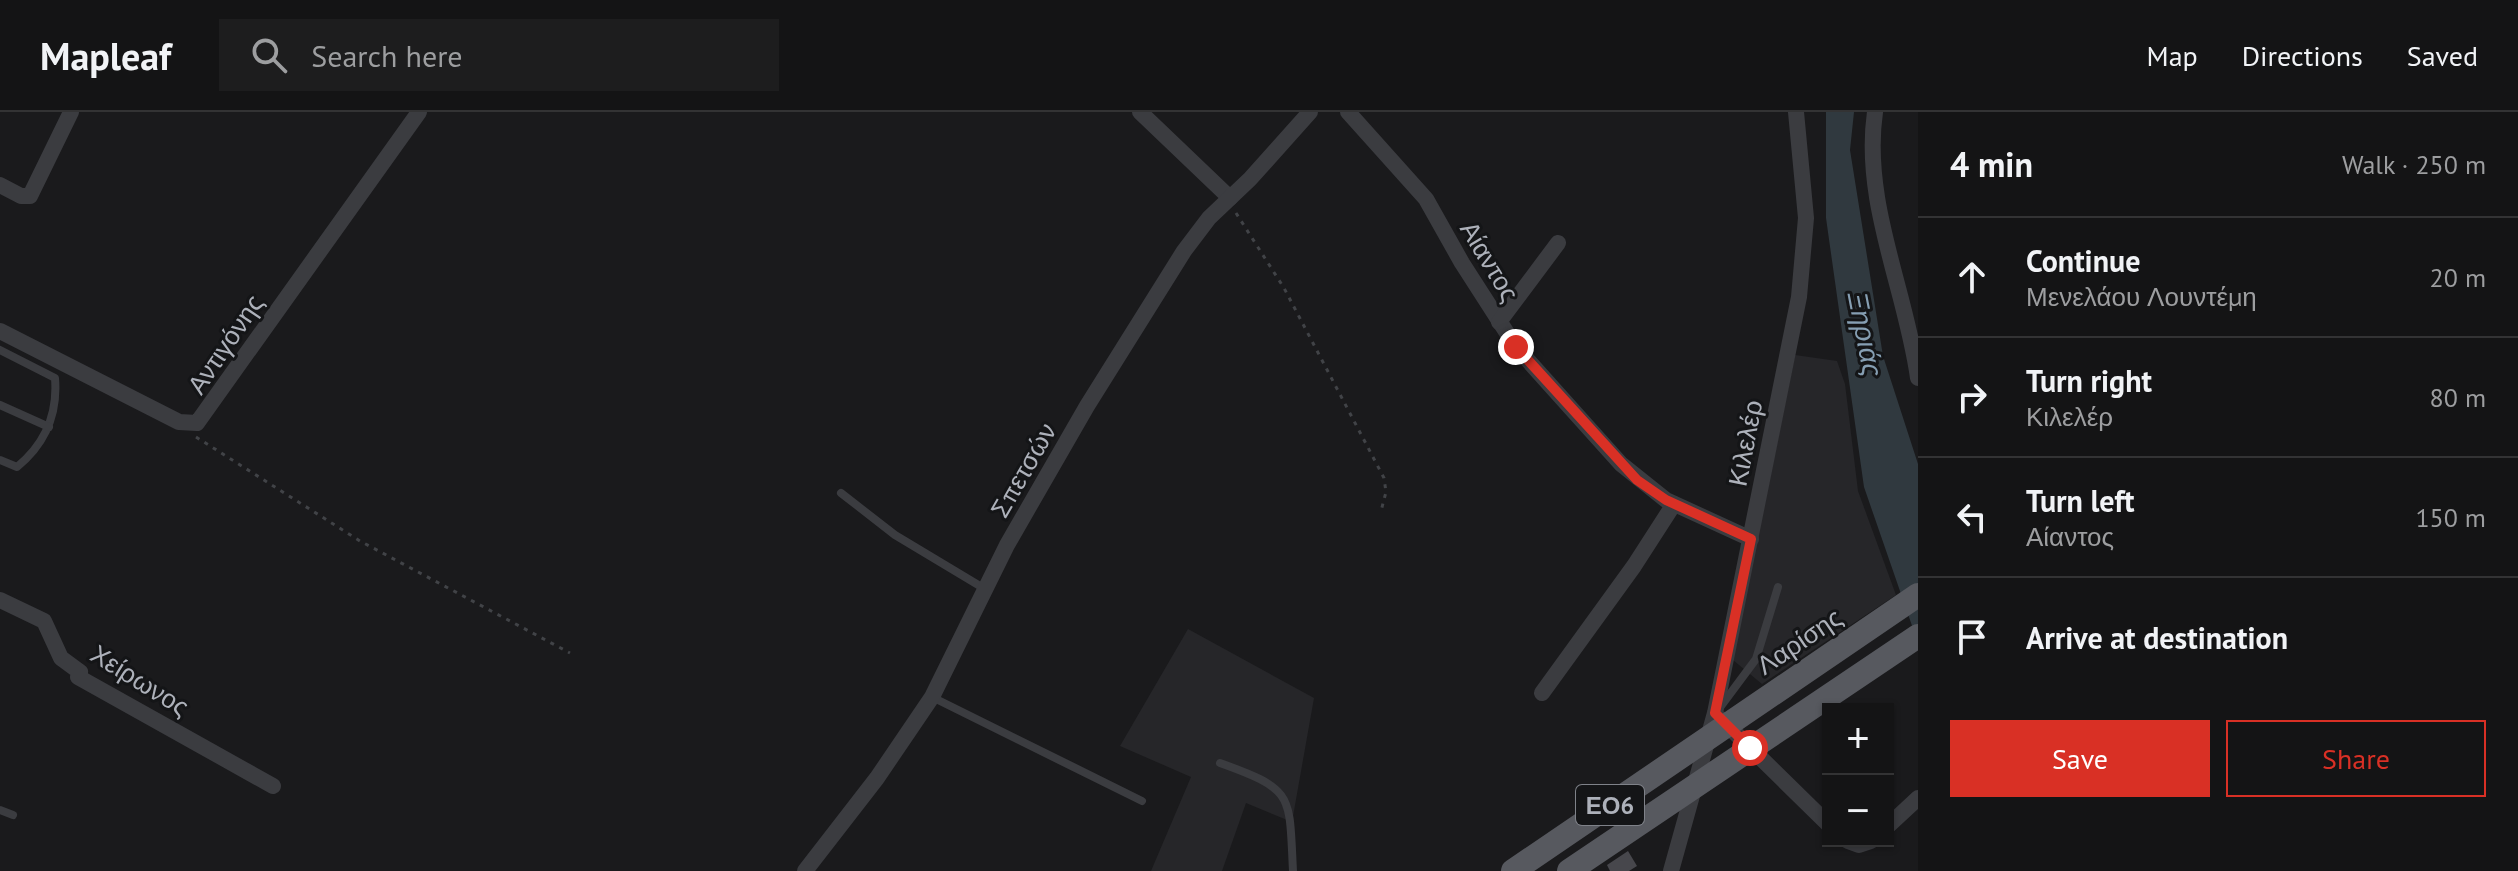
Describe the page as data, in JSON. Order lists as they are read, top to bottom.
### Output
{
  "streets": {
    "main road": ["Λαρίσης", "ΕΟ6"],
    "street": [
      "Αίαντος",
      "Αντιγόνης",
      "Κιλελέρ",
      "Σπετσών",
      "Χείρωνος"
    ]
  },
  "crossings": [
    ["Αίαντος", "Κιλελέρ"],
    ["Κιλελέρ", "Λαρίσης"]
  ],
  "water": ["Ξηριάς"],
  "page": {
    "header": "Mapleaf",
    "search": "Search here",
    "nav": ["Map", "Directions", "Saved"],
    "heading": ["4 min", "Walk · 250 m"],
    "list": [
      ["Continue", "Μενελάου Λουντέμη", "20 m"],
      ["Turn right", "Κιλελέρ", "80 m"],
      ["Turn left", "Αίαντος", "150 m"],
      "Arrive at destination"
    ],
    "buttons": ["Save", "Share"],
    "map_buttons": ["+", "−"]
  }
}
